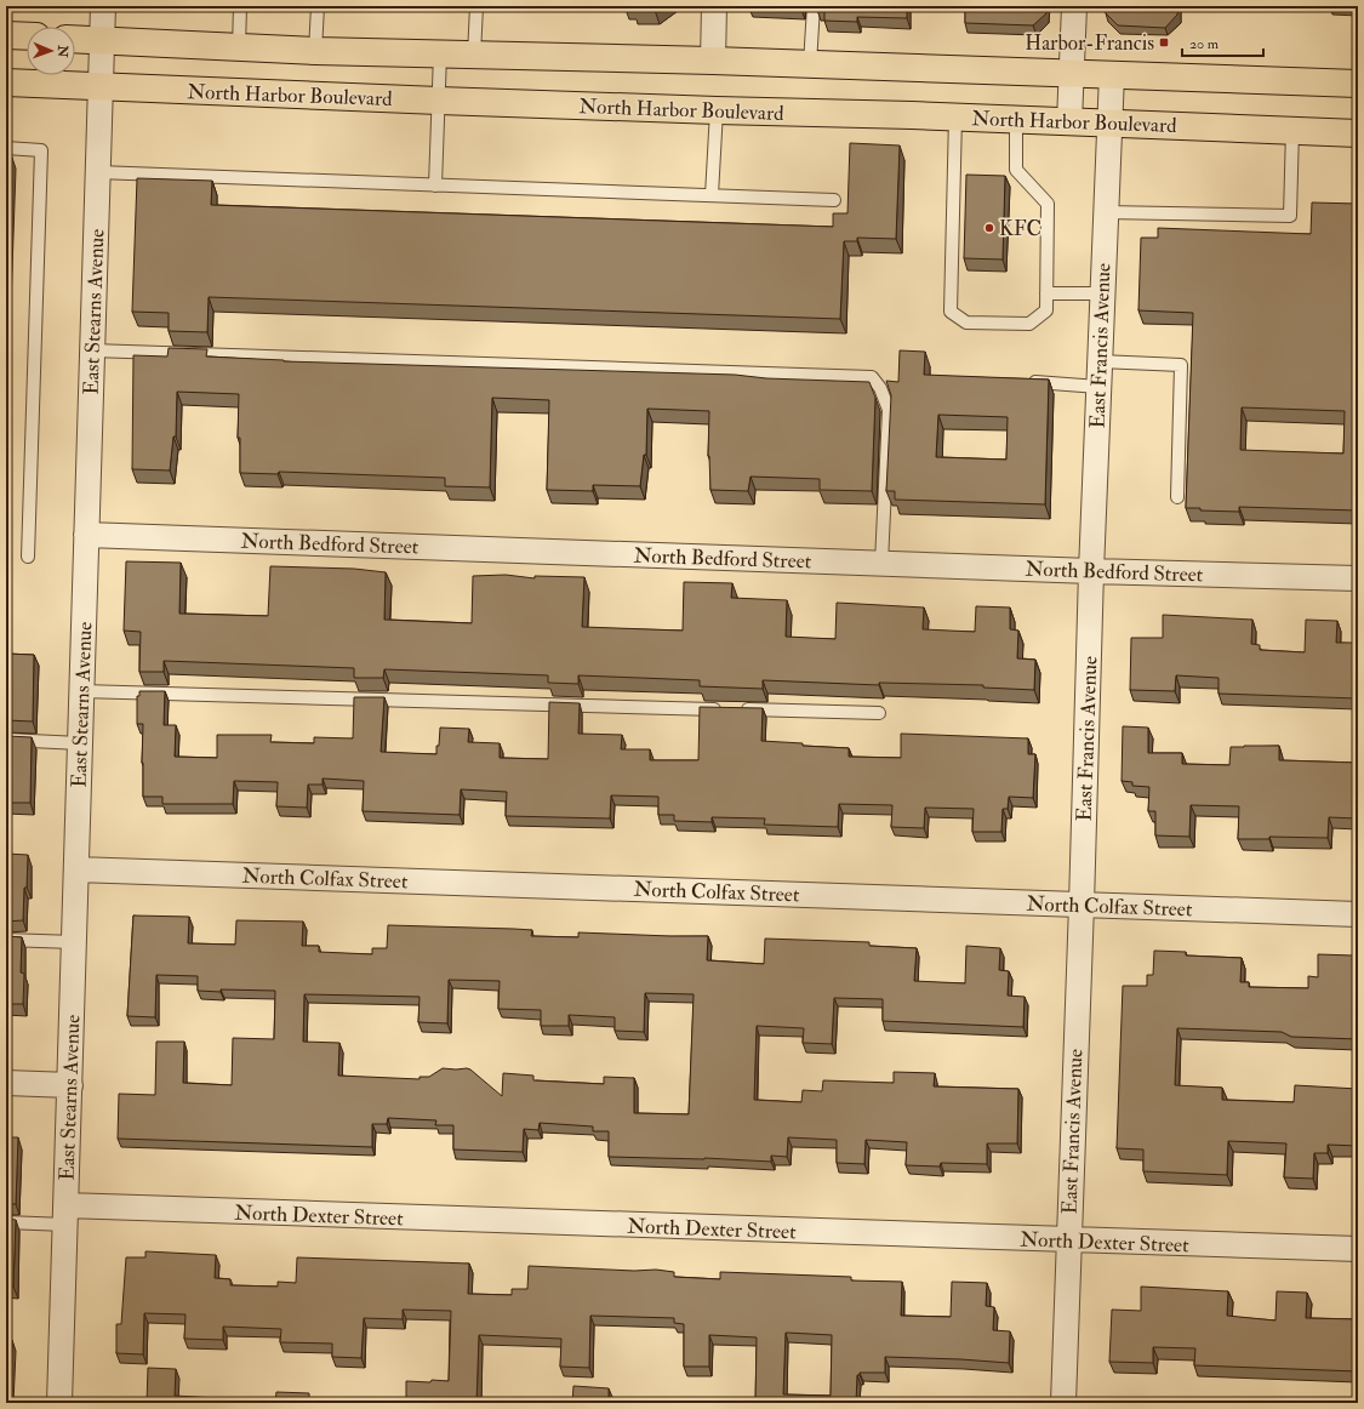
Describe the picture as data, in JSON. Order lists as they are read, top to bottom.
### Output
{
  "streets": {
    "main road": ["North Harbor Boulevard"],
    "street": [
      "East Stearns Avenue",
      "East Francis Avenue",
      "North Bedford Street",
      "North Colfax Street",
      "North Dexter Street"
    ]
  },
  "crossings": [
    ["North Harbor Boulevard", "East Stearns Avenue"],
    ["North Harbor Boulevard", "East Francis Avenue"],
    ["East Stearns Avenue", "North Bedford Street"],
    ["East Stearns Avenue", "North Colfax Street"],
    ["East Stearns Avenue", "North Dexter Street"],
    ["East Francis Avenue", "North Bedford Street"],
    ["East Francis Avenue", "North Colfax Street"],
    ["East Francis Avenue", "North Dexter Street"]
  ],
  "places": {
    "transit": ["Harbor-Francis"],
    "other": ["KFC"]
  },
  "scale_bar": "20 m",
  "north": "right"
}
